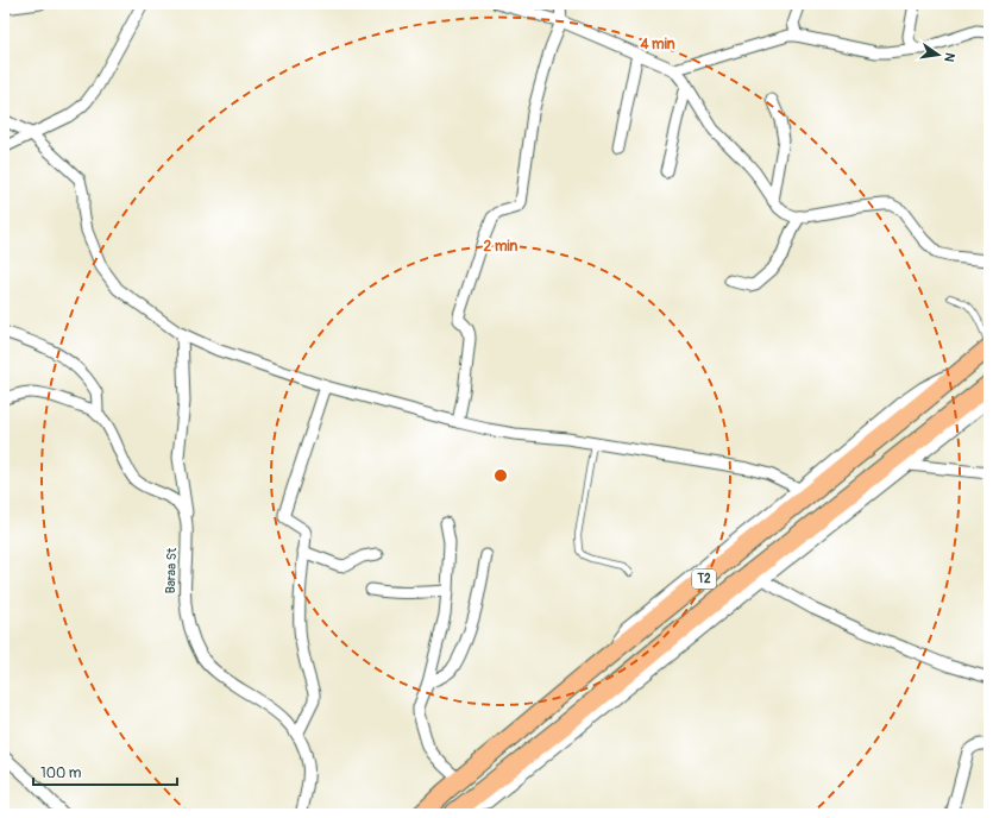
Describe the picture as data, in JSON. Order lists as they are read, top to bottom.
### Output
{
  "streets": {
    "highway": ["T2"],
    "street": ["Baraa St"]
  },
  "scale_bar": "100 m",
  "north": "right",
  "rings": ["4 min", "2 min"]
}
